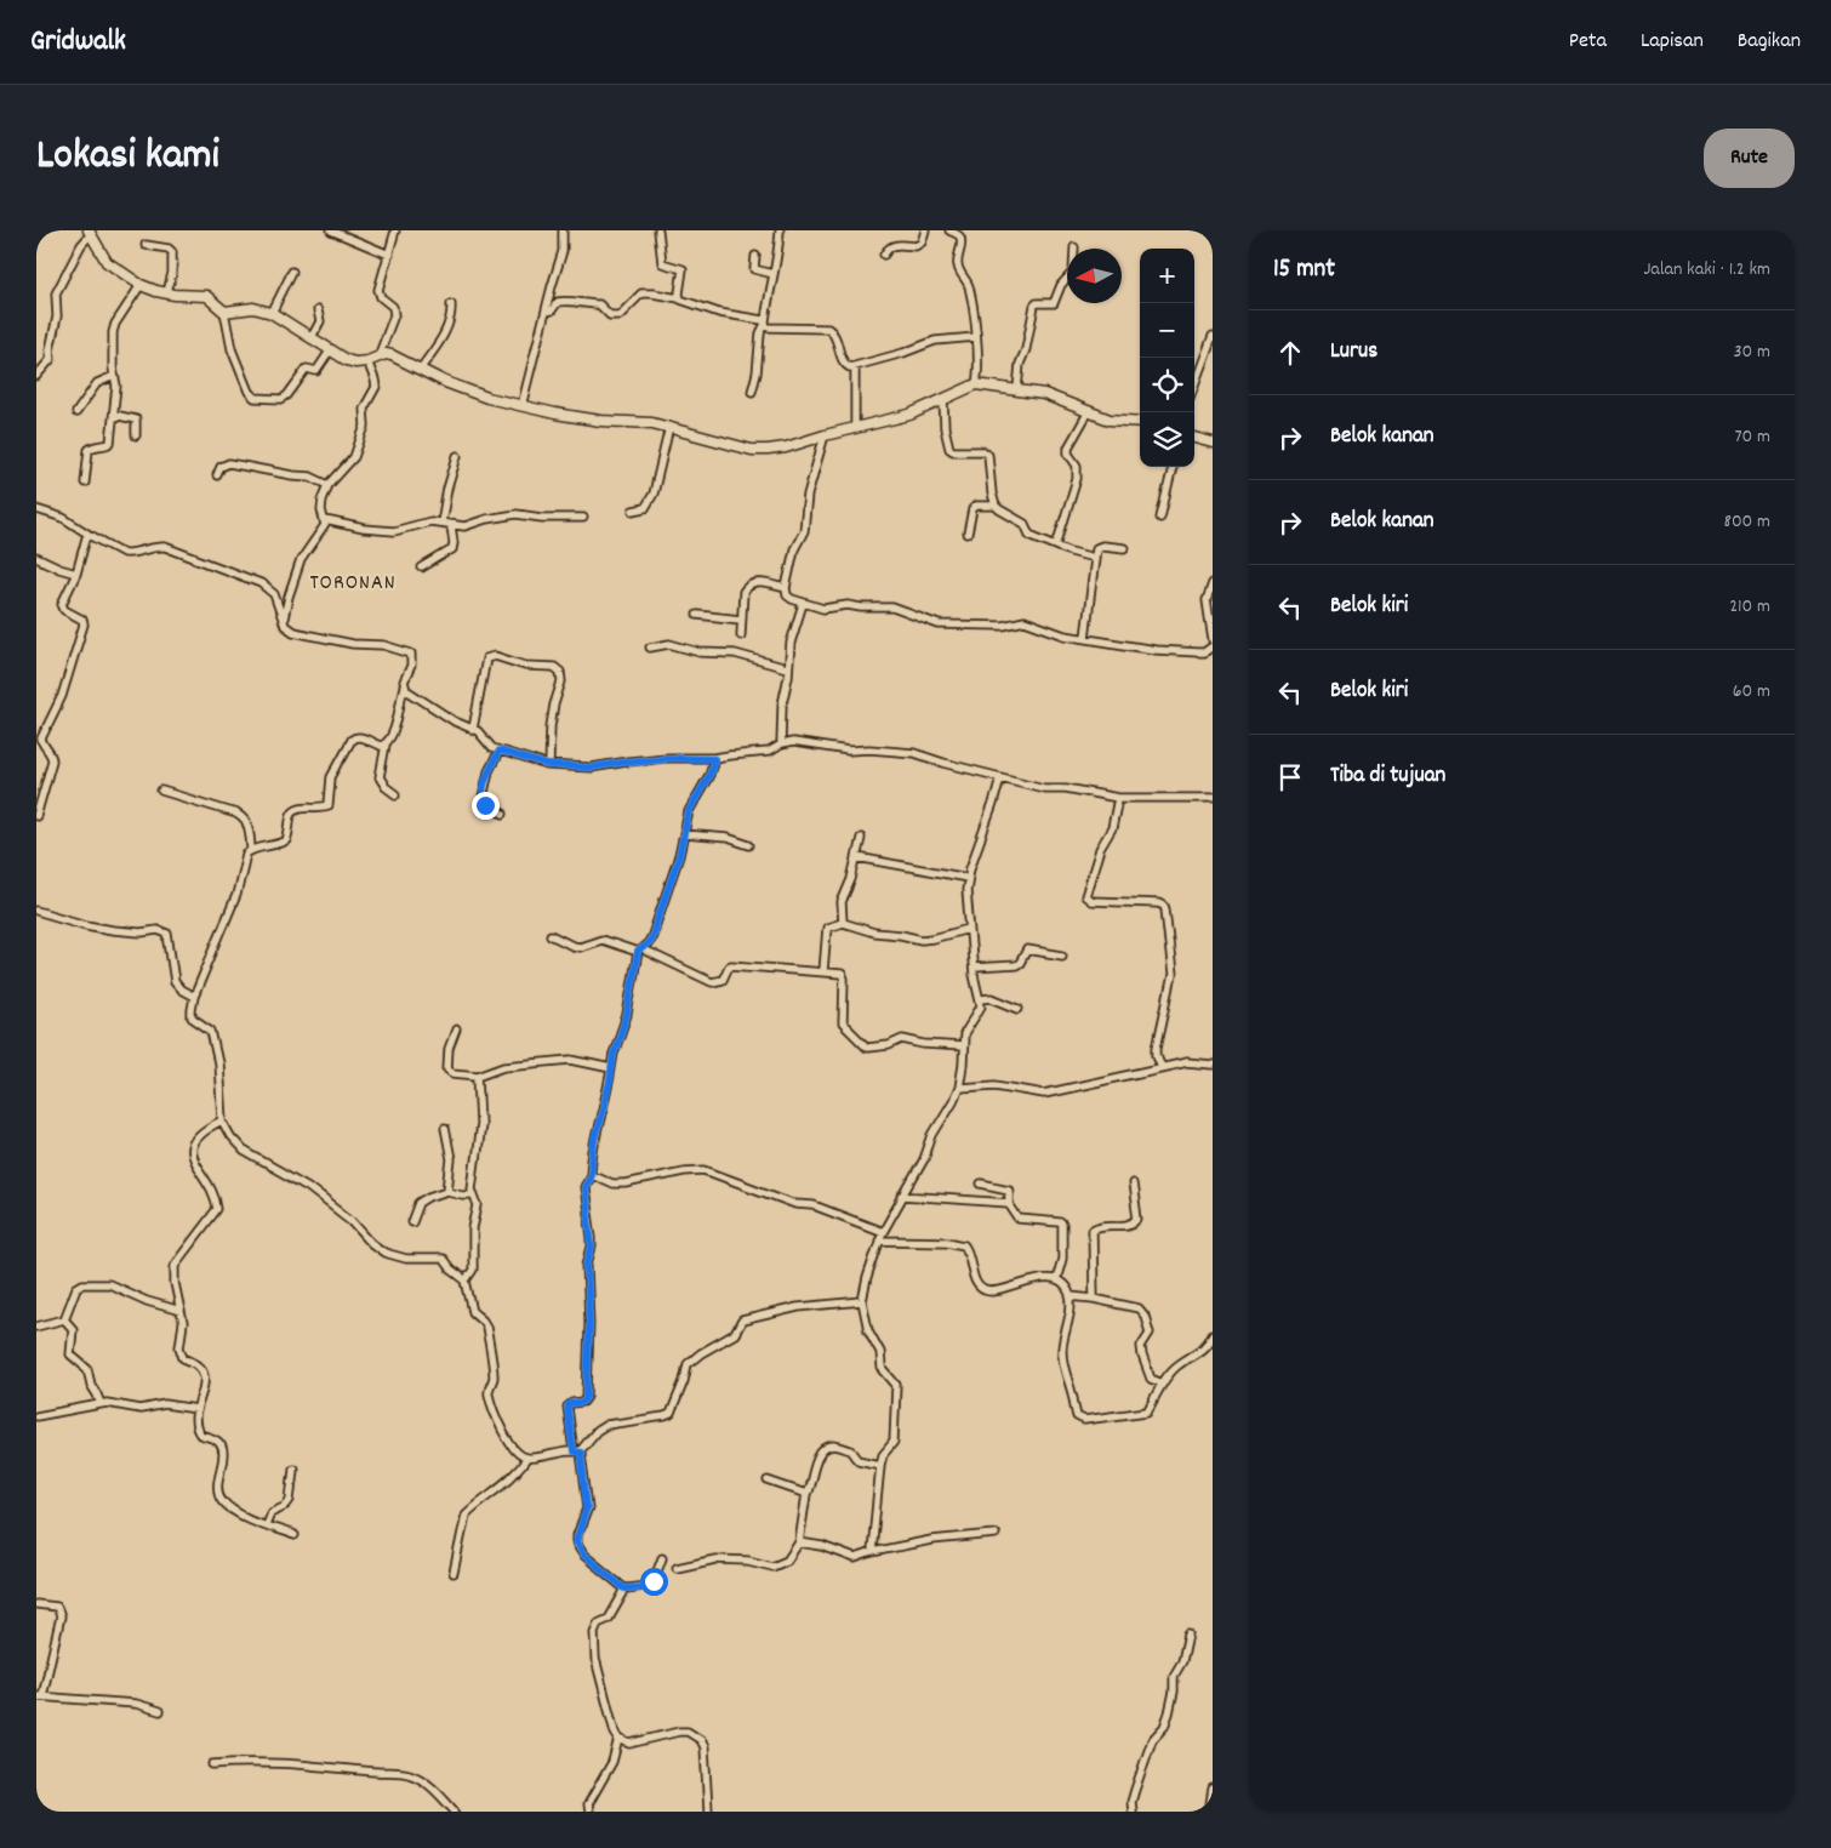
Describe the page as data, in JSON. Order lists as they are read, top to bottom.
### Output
{
  "districts": ["TORONAN"],
  "north": "left",
  "page": {
    "header": "Gridwalk",
    "nav": ["Peta", "Lapisan", "Bagikan"],
    "title": "Lokasi kami",
    "buttons": "Rute",
    "heading": ["15 mnt", "Jalan kaki · 1.2 km"],
    "map_buttons": ["+", "−"],
    "list": [
      ["Lurus", "30 m"],
      ["Belok kanan", "70 m"],
      ["Belok kanan", "800 m"],
      ["Belok kiri", "210 m"],
      ["Belok kiri", "60 m"],
      "Tiba di tujuan"
    ]
  }
}
